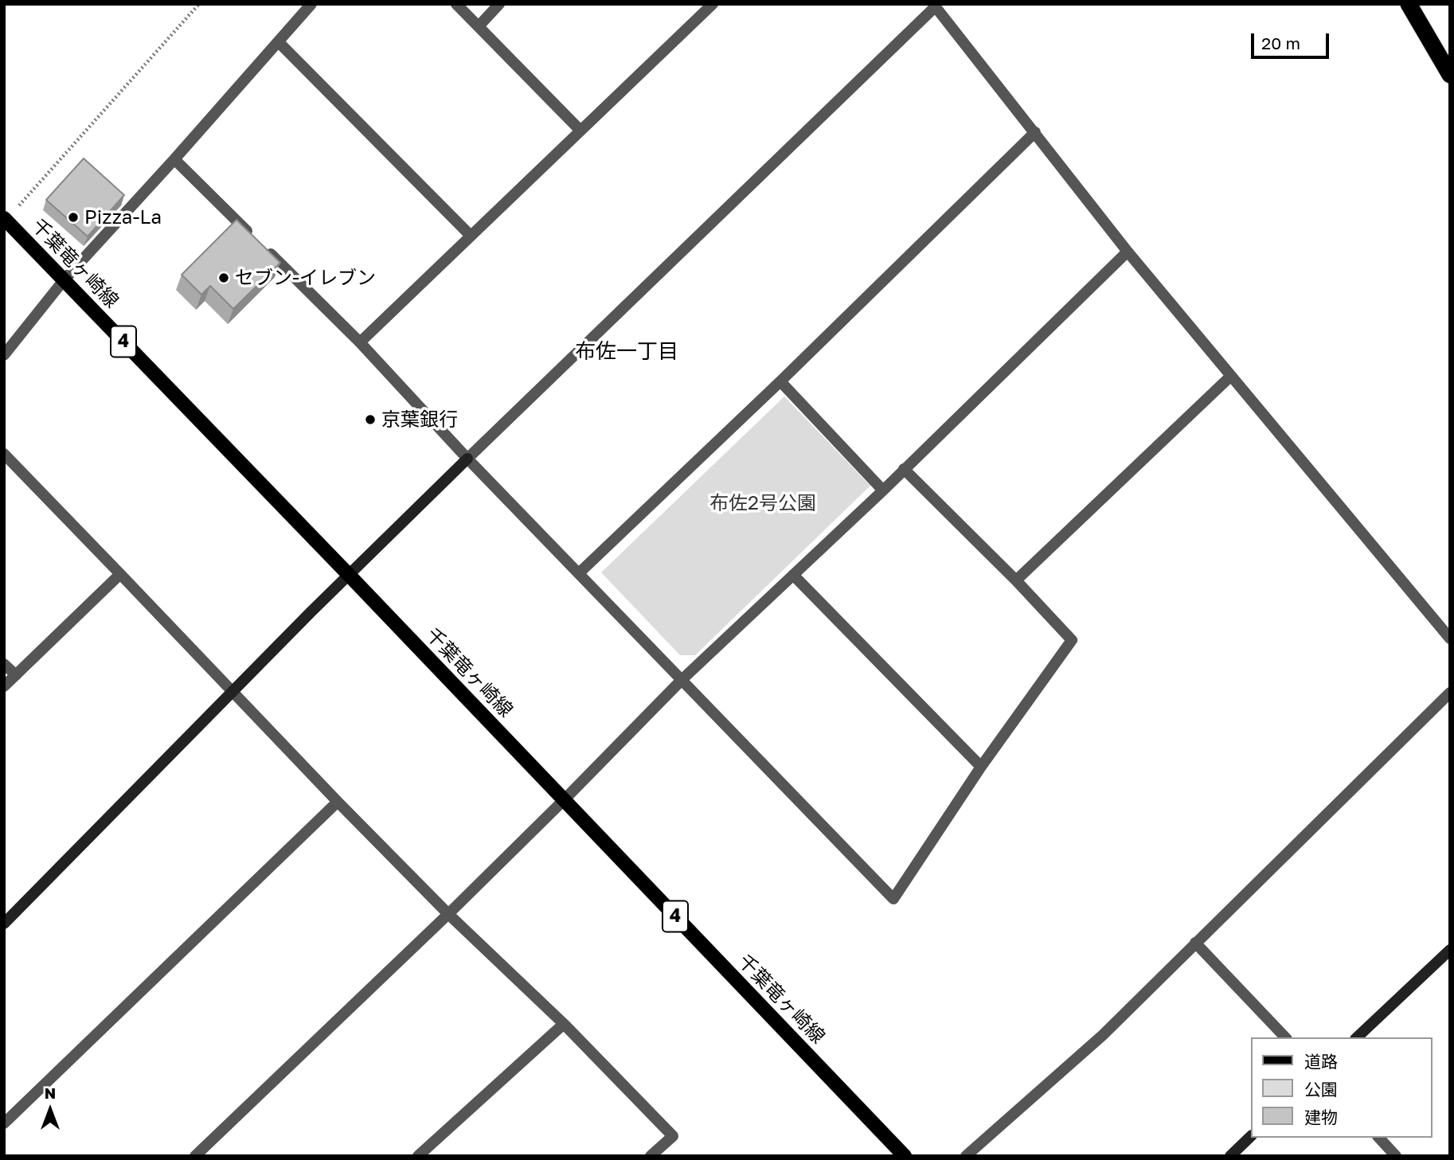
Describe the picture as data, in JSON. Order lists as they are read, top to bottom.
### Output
{
  "streets": {
    "main road": ["千葉竜ヶ崎線", "4"]
  },
  "districts": ["布佐一丁目"],
  "parks": ["布佐2号公園"],
  "places": ["Pizza-La", "セブン-イレブン", "京葉銀行"],
  "legend": ["道路", "公園", "建物"],
  "scale_bar": "20 m",
  "north": "top"
}
